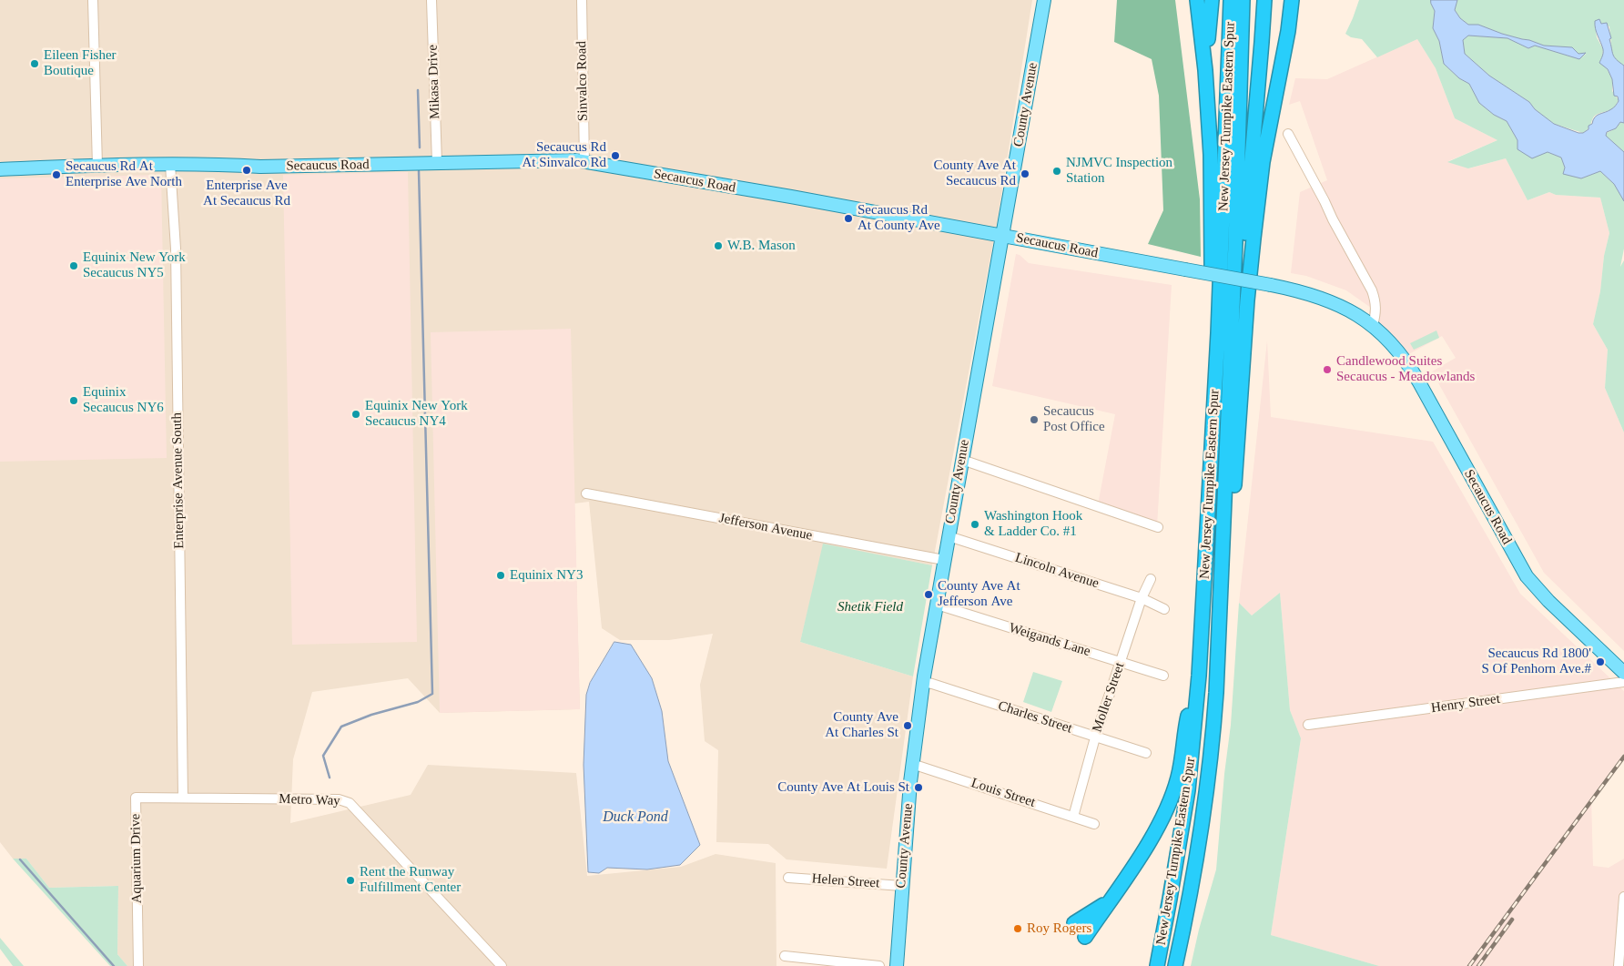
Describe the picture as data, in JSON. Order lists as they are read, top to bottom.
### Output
{
  "streets": {
    "highway": ["New Jersey Turnpike Eastern Spur"],
    "main road": ["County Avenue", "Secaucus Road"],
    "street": [
      "Sinvalco Road",
      "Mikasa Drive",
      "Enterprise Avenue South",
      "Jefferson Avenue",
      "Lincoln Avenue",
      "Weigands Lane",
      "Moller Street",
      "Henry Street",
      "Charles Street",
      "Louis Street",
      "Metro Way",
      "Aquarium Drive",
      "Helen Street"
    ]
  },
  "crossings": [
    ["Sinvalco Road", "Secaucus Road"],
    ["Mikasa Drive", "Secaucus Road"],
    ["County Avenue", "Secaucus Road"],
    ["County Avenue", "Jefferson Avenue"],
    ["County Avenue", "Lincoln Avenue"],
    ["County Avenue", "Weigands Lane"],
    ["County Avenue", "Charles Street"],
    ["County Avenue", "Louis Street"],
    ["County Avenue", "Helen Street"],
    ["Secaucus Road", "Enterprise Avenue South"],
    ["Enterprise Avenue South", "Metro Way"],
    ["Enterprise Avenue South", "Aquarium Drive"],
    ["Lincoln Avenue", "Moller Street"],
    ["Weigands Lane", "Moller Street"],
    ["Moller Street", "Charles Street"],
    ["Moller Street", "Louis Street"],
    ["Metro Way", "Aquarium Drive"]
  ],
  "water": ["Duck Pond"],
  "parks": ["Shetik Field"],
  "places": [
    "Eileen Fisher Boutique",
    "Secaucus Rd At Sinvalco Rd",
    "Enterprise Ave At Secaucus Rd",
    "NJMVC Inspection Station",
    "County Ave At Secaucus Rd",
    "Secaucus Rd At Enterprise Ave North",
    "Secaucus Rd At County Ave",
    "W.B. Mason",
    "Equinix New York Secaucus NY5",
    "Candlewood Suites Secaucus - Meadowlands",
    "Equinix Secaucus NY6",
    "Equinix New York Secaucus NY4",
    "Secaucus Post Office",
    "Washington Hook & Ladder Co. #1",
    "Equinix NY3",
    "County Ave At Jefferson Ave",
    "Secaucus Rd 1800' S Of Penhorn Ave.#",
    "County Ave At Charles St",
    "County Ave At Louis St",
    "Rent the Runway Fulfillment Center",
    "Roy Rogers"
  ]
}
